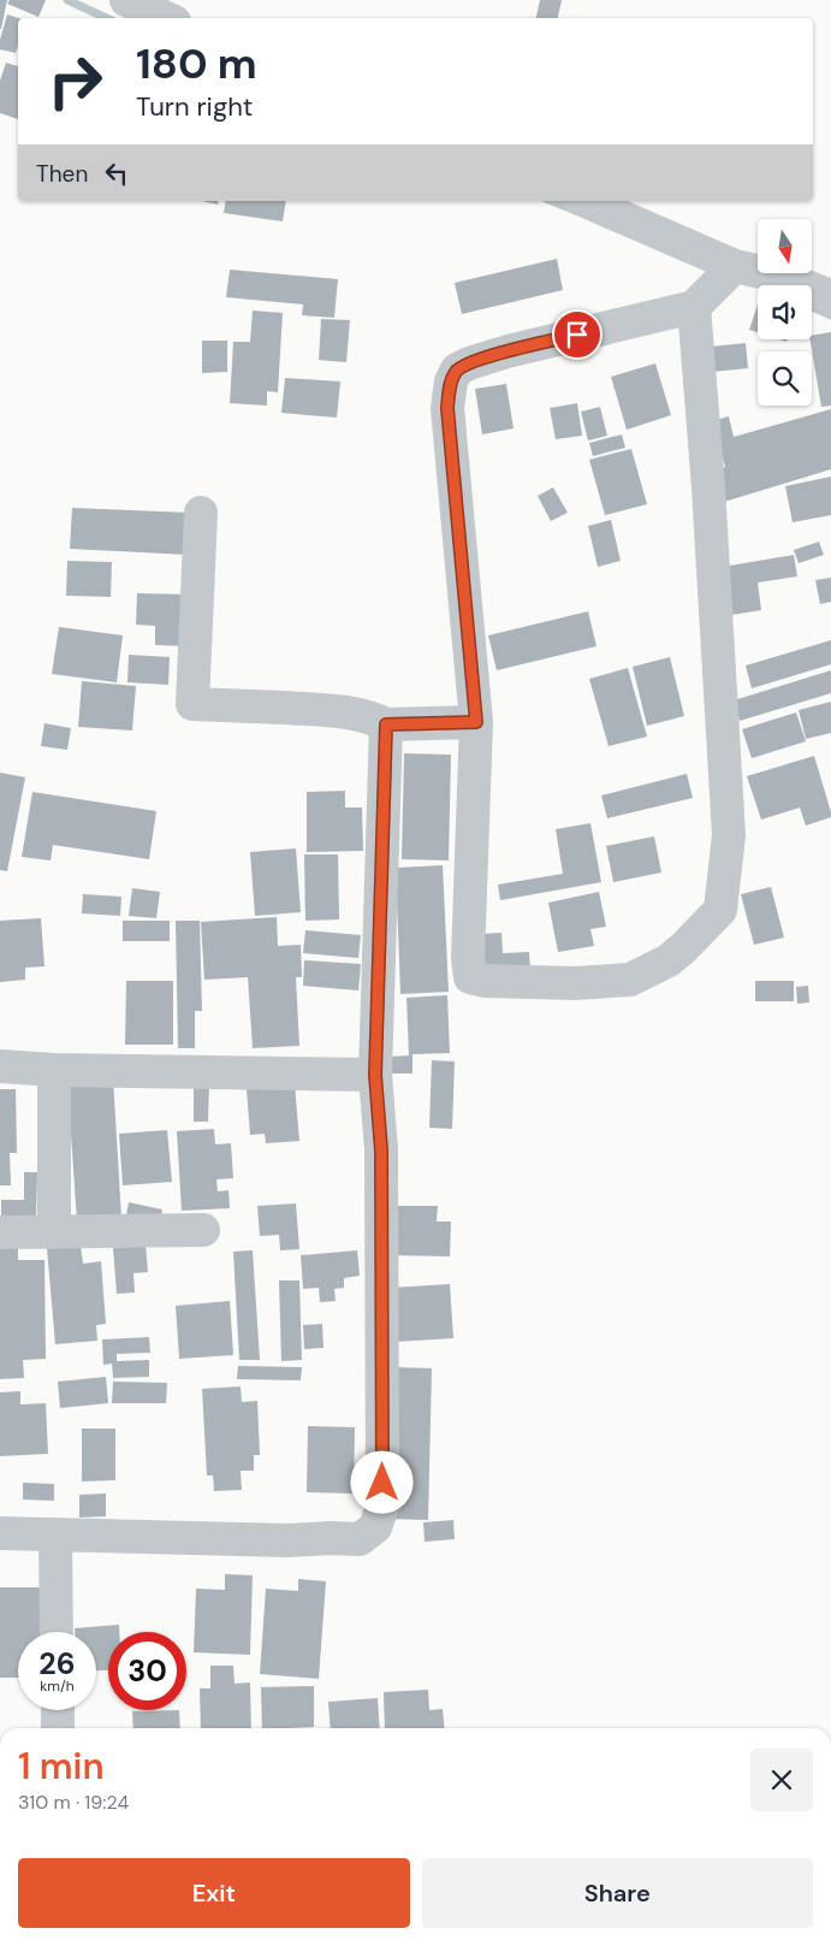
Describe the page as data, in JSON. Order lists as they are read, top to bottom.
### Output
{
  "north": "bottom",
  "page": {
    "turn": ["180 m", "Turn right"],
    "then": "Then",
    "speed": "26 km/h",
    "limit": "30",
    "heading": ["1 min", "310 m · 19:24"],
    "buttons": ["Exit", "Share"]
  }
}
